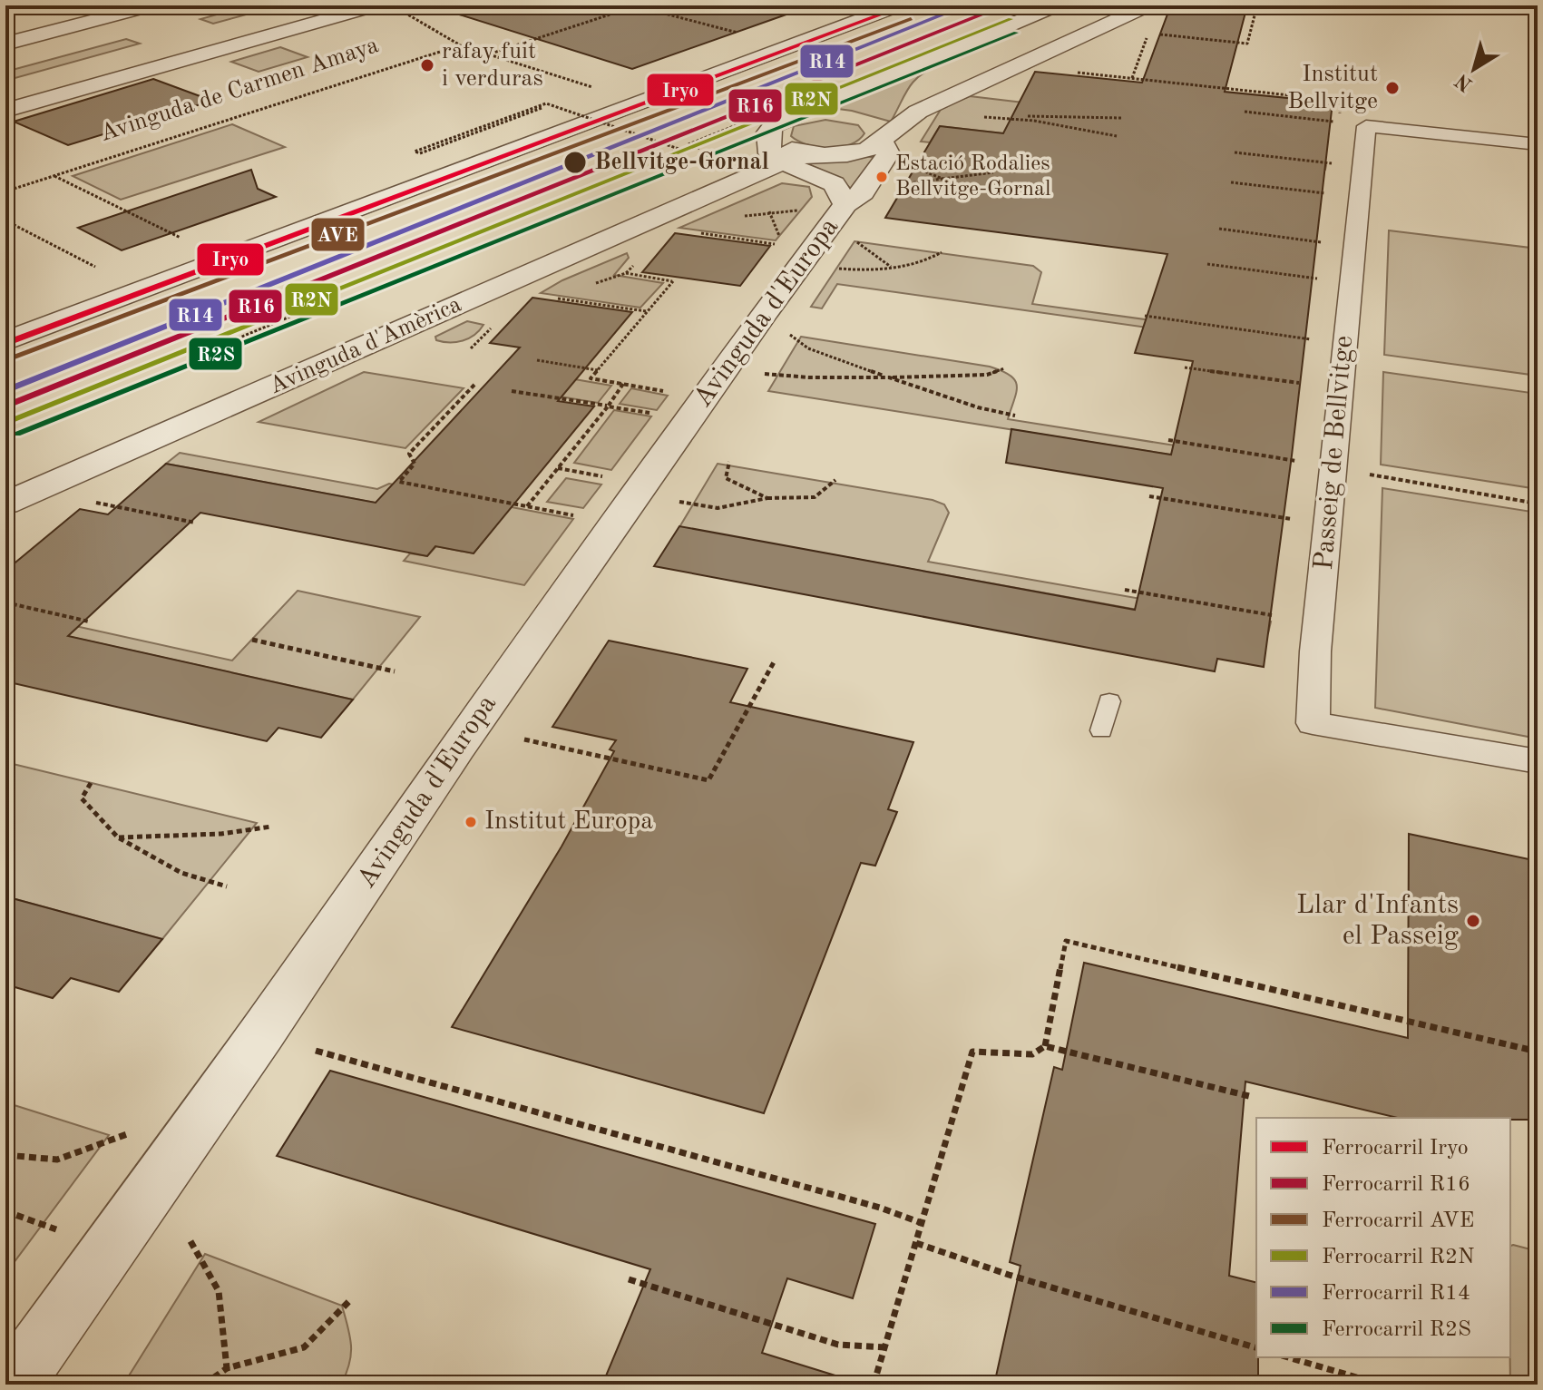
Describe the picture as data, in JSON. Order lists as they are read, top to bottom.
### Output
{
  "streets": {
    "street": [
      "Avinguda de Carmen Amaya",
      "Avinguda d'Europa",
      "Avinguda d'Amèrica",
      "Passeig de Bellvitge"
    ]
  },
  "crossings": [
    ["Avinguda d'Europa", "Avinguda d'Amèrica"]
  ],
  "places": [
    "rafay fuit i verduras",
    "Institut Bellvitge",
    "Bellvitge-Gornal",
    "Estació Rodalies Bellvitge-Gornal",
    "Institut Europa",
    "Llar d'Infants el Passeig"
  ],
  "lines": [
    "rail line Iryo",
    "rail line R16",
    "rail line R14",
    "rail line AVE",
    "rail line R2N",
    "rail line R2S"
  ],
  "legend": [
    "Ferrocarril Iryo",
    "Ferrocarril R16",
    "Ferrocarril AVE",
    "Ferrocarril R2N",
    "Ferrocarril R14",
    "Ferrocarril R2S"
  ],
  "north": "bottom left"
}
